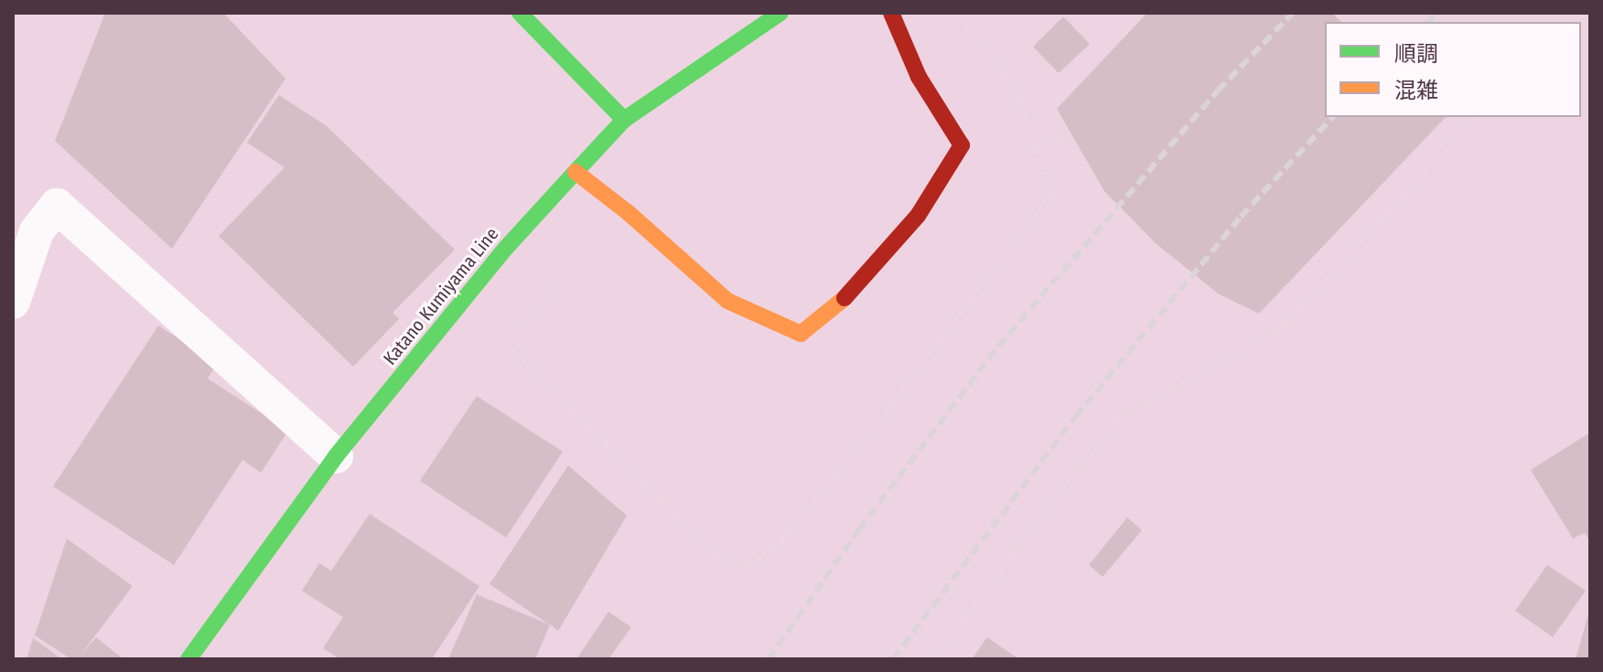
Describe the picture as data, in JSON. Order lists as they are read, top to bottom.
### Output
{
  "streets": {
    "main road": ["Katano Kumiyama Line"]
  },
  "legend": ["順調", "混雑"]
}
